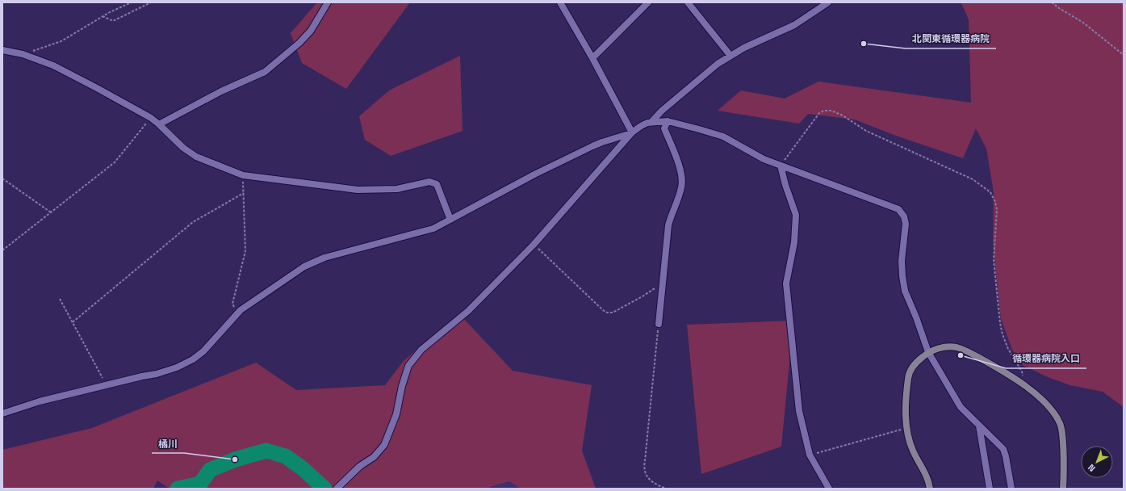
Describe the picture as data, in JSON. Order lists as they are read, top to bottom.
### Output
{
  "places": ["北関東循環器病院", "循環器病院入口", "橘川"],
  "north": "bottom left"
}
